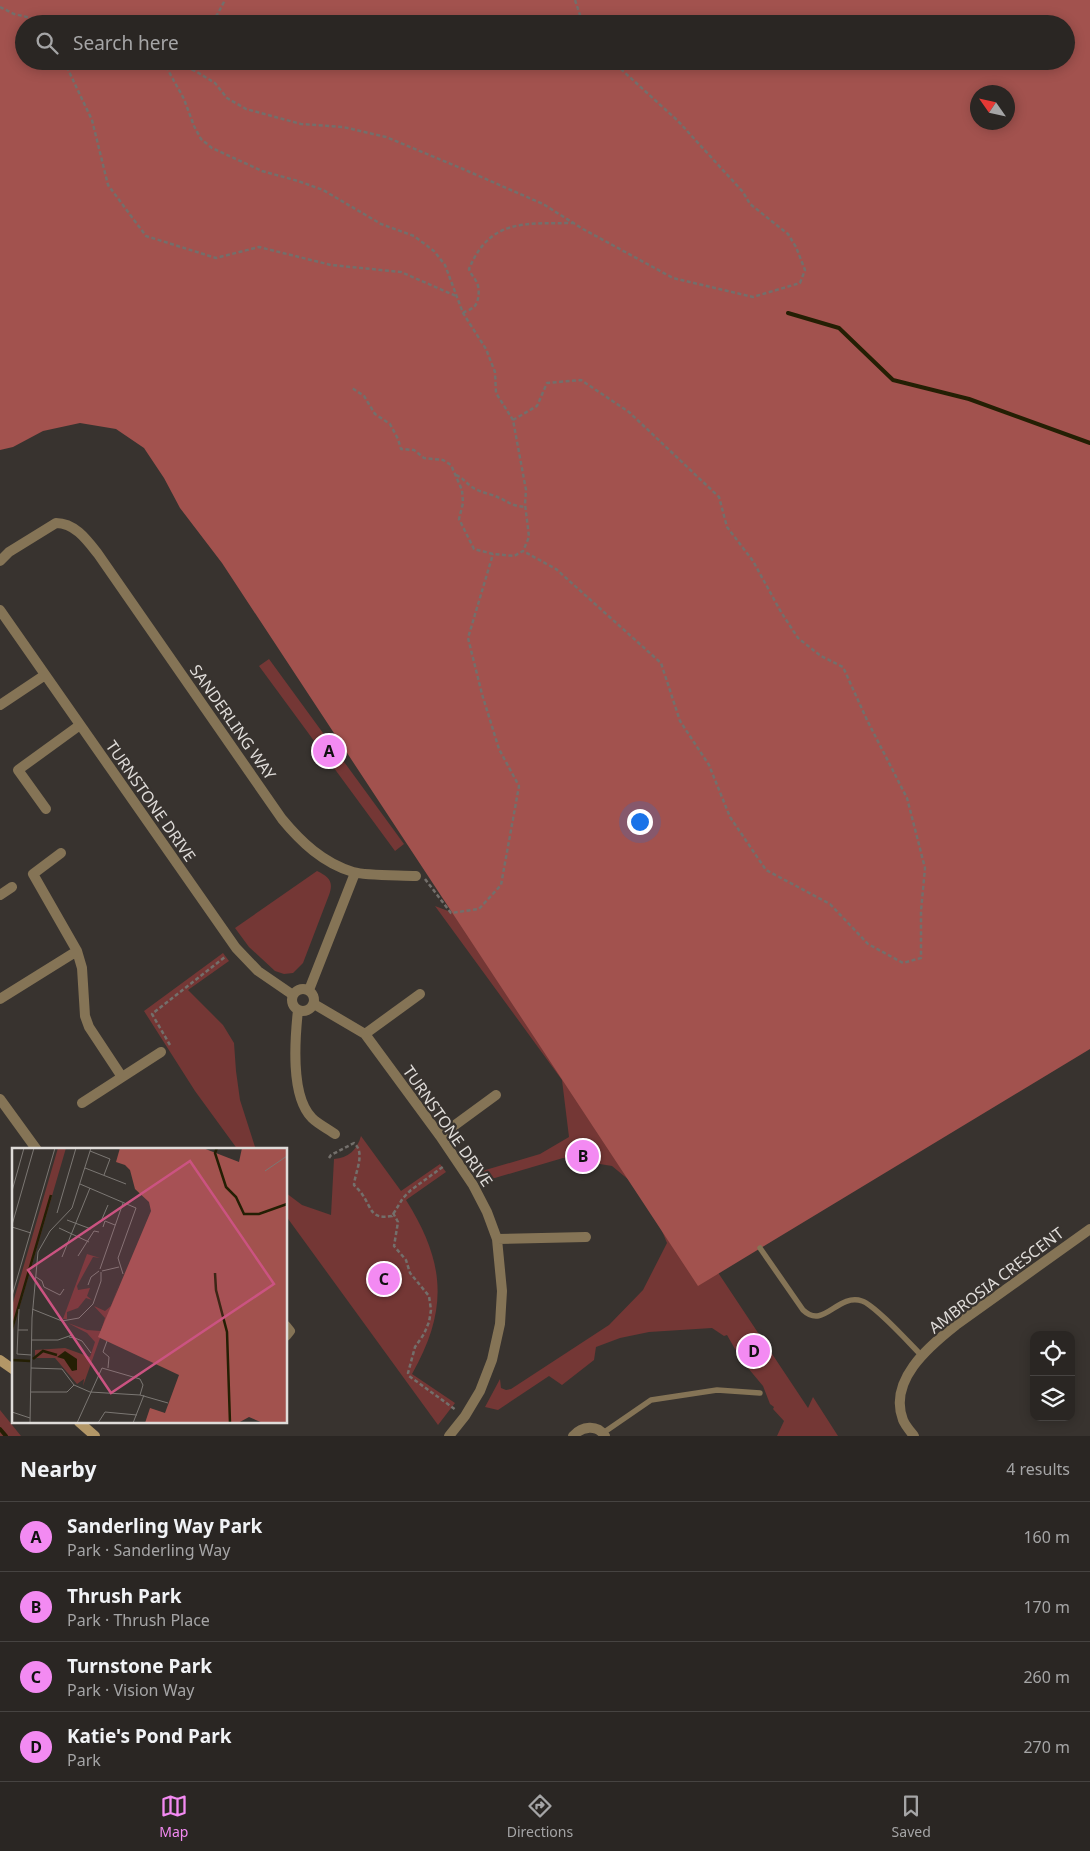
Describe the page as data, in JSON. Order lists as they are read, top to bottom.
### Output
{
  "streets": {
    "street": ["SANDERLING WAY", "TURNSTONE DRIVE", "AMBROSIA CRESCENT"]
  },
  "north": "top left",
  "page": {
    "search": "Search here",
    "pins": [
      "A",
      "B",
      "C",
      "D"
    ],
    "heading": ["Nearby", "4 results"],
    "list": [
      {
        "mark": "A",
        "name": "Sanderling Way Park",
        "note": "Park · Sanderling Way",
        "value": "160 m"
      },
      {
        "mark": "B",
        "name": "Thrush Park",
        "note": "Park · Thrush Place",
        "value": "170 m"
      },
      {
        "mark": "C",
        "name": "Turnstone Park",
        "note": "Park · Vision Way",
        "value": "260 m"
      },
      {
        "mark": "D",
        "name": "Katie's Pond Park",
        "note": "Park",
        "value": "270 m"
      }
    ],
    "nav": ["Map", "Directions", "Saved"]
  }
}
